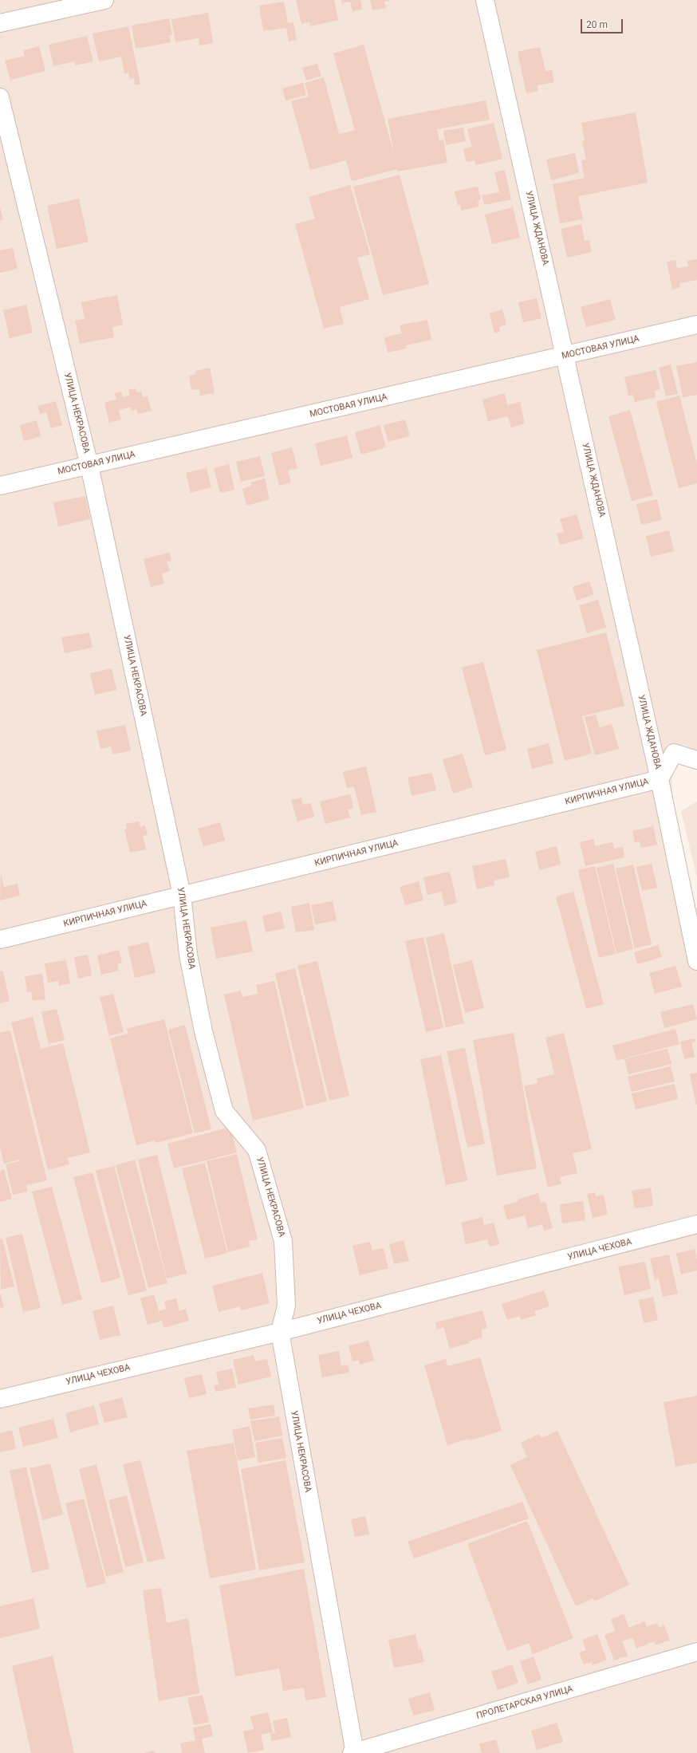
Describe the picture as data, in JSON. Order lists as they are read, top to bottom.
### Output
{
  "streets": {
    "street": [
      "УЛИЦА ЖДАНОВА",
      "МОСТОВАЯ УЛИЦА",
      "УЛИЦА НЕКРАСОВА",
      "КИРПИЧНАЯ УЛИЦА",
      "УЛИЦА ЧЕХОВА",
      "ПРОЛЕТАРСКАЯ УЛИЦА"
    ]
  },
  "crossings": [
    ["УЛИЦА ЖДАНОВА", "МОСТОВАЯ УЛИЦА"],
    ["УЛИЦА ЖДАНОВА", "КИРПИЧНАЯ УЛИЦА"],
    ["МОСТОВАЯ УЛИЦА", "УЛИЦА НЕКРАСОВА"],
    ["УЛИЦА НЕКРАСОВА", "КИРПИЧНАЯ УЛИЦА"],
    ["УЛИЦА НЕКРАСОВА", "УЛИЦА ЧЕХОВА"],
    ["УЛИЦА НЕКРАСОВА", "ПРОЛЕТАРСКАЯ УЛИЦА"]
  ],
  "scale_bar": "20 m"
}
